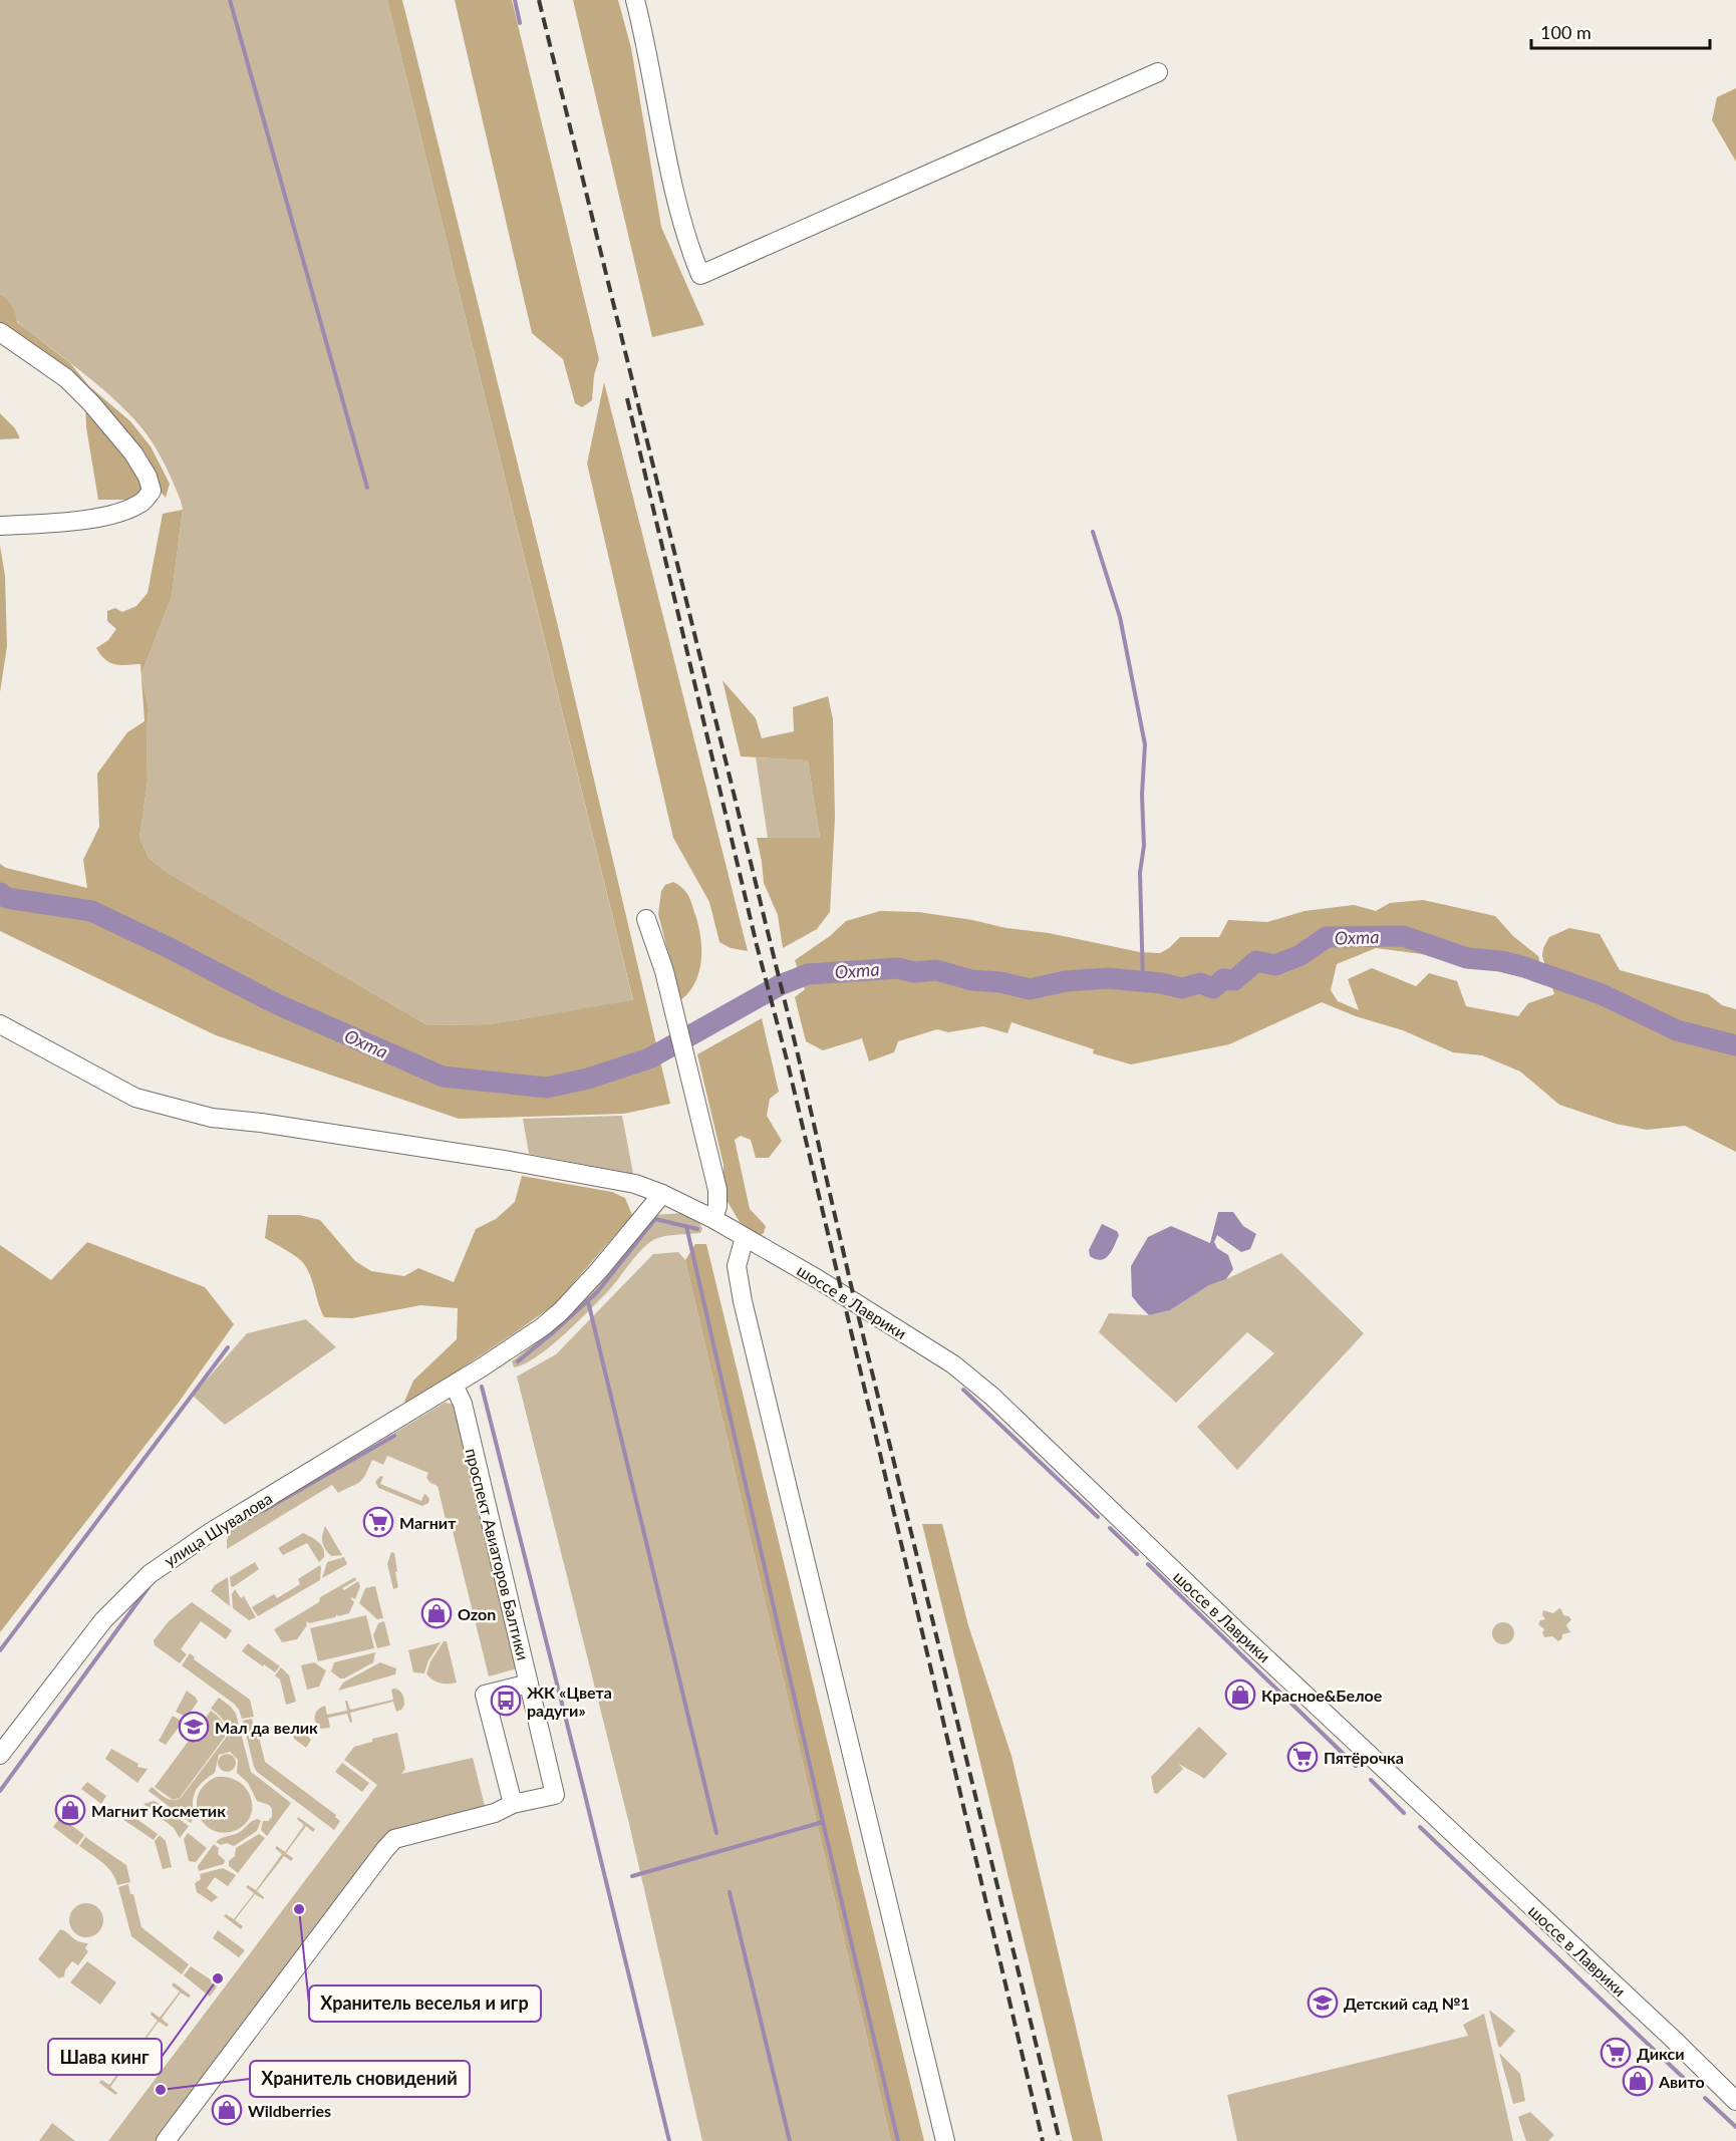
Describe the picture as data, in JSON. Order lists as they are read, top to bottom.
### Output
{
  "streets": {
    "street": ["шоссе в Лаврики", "улица Шувалова", "проспект Авиаторов Балтики"]
  },
  "crossings": [
    ["шоссе в Лаврики", "улица Шувалова"],
    ["улица Шувалова", "проспект Авиаторов Балтики"]
  ],
  "water": ["Охта"],
  "places": {
    "supermarket": ["Магнит", "Пятёрочка", "Дикси"],
    "shop": [
      "Ozon",
      "Красное&Белое",
      "Магнит Косметик",
      "Авито",
      "Wildberries"
    ],
    "bus stop": ["ЖК «Цвета радуги»"],
    "school or university": ["Мал да велик", "Детский сад №1"],
    "other": ["Хранитель веселья и игр", "Шава кинг", "Хранитель сновидений"]
  },
  "scale_bar": "100 m"
}
